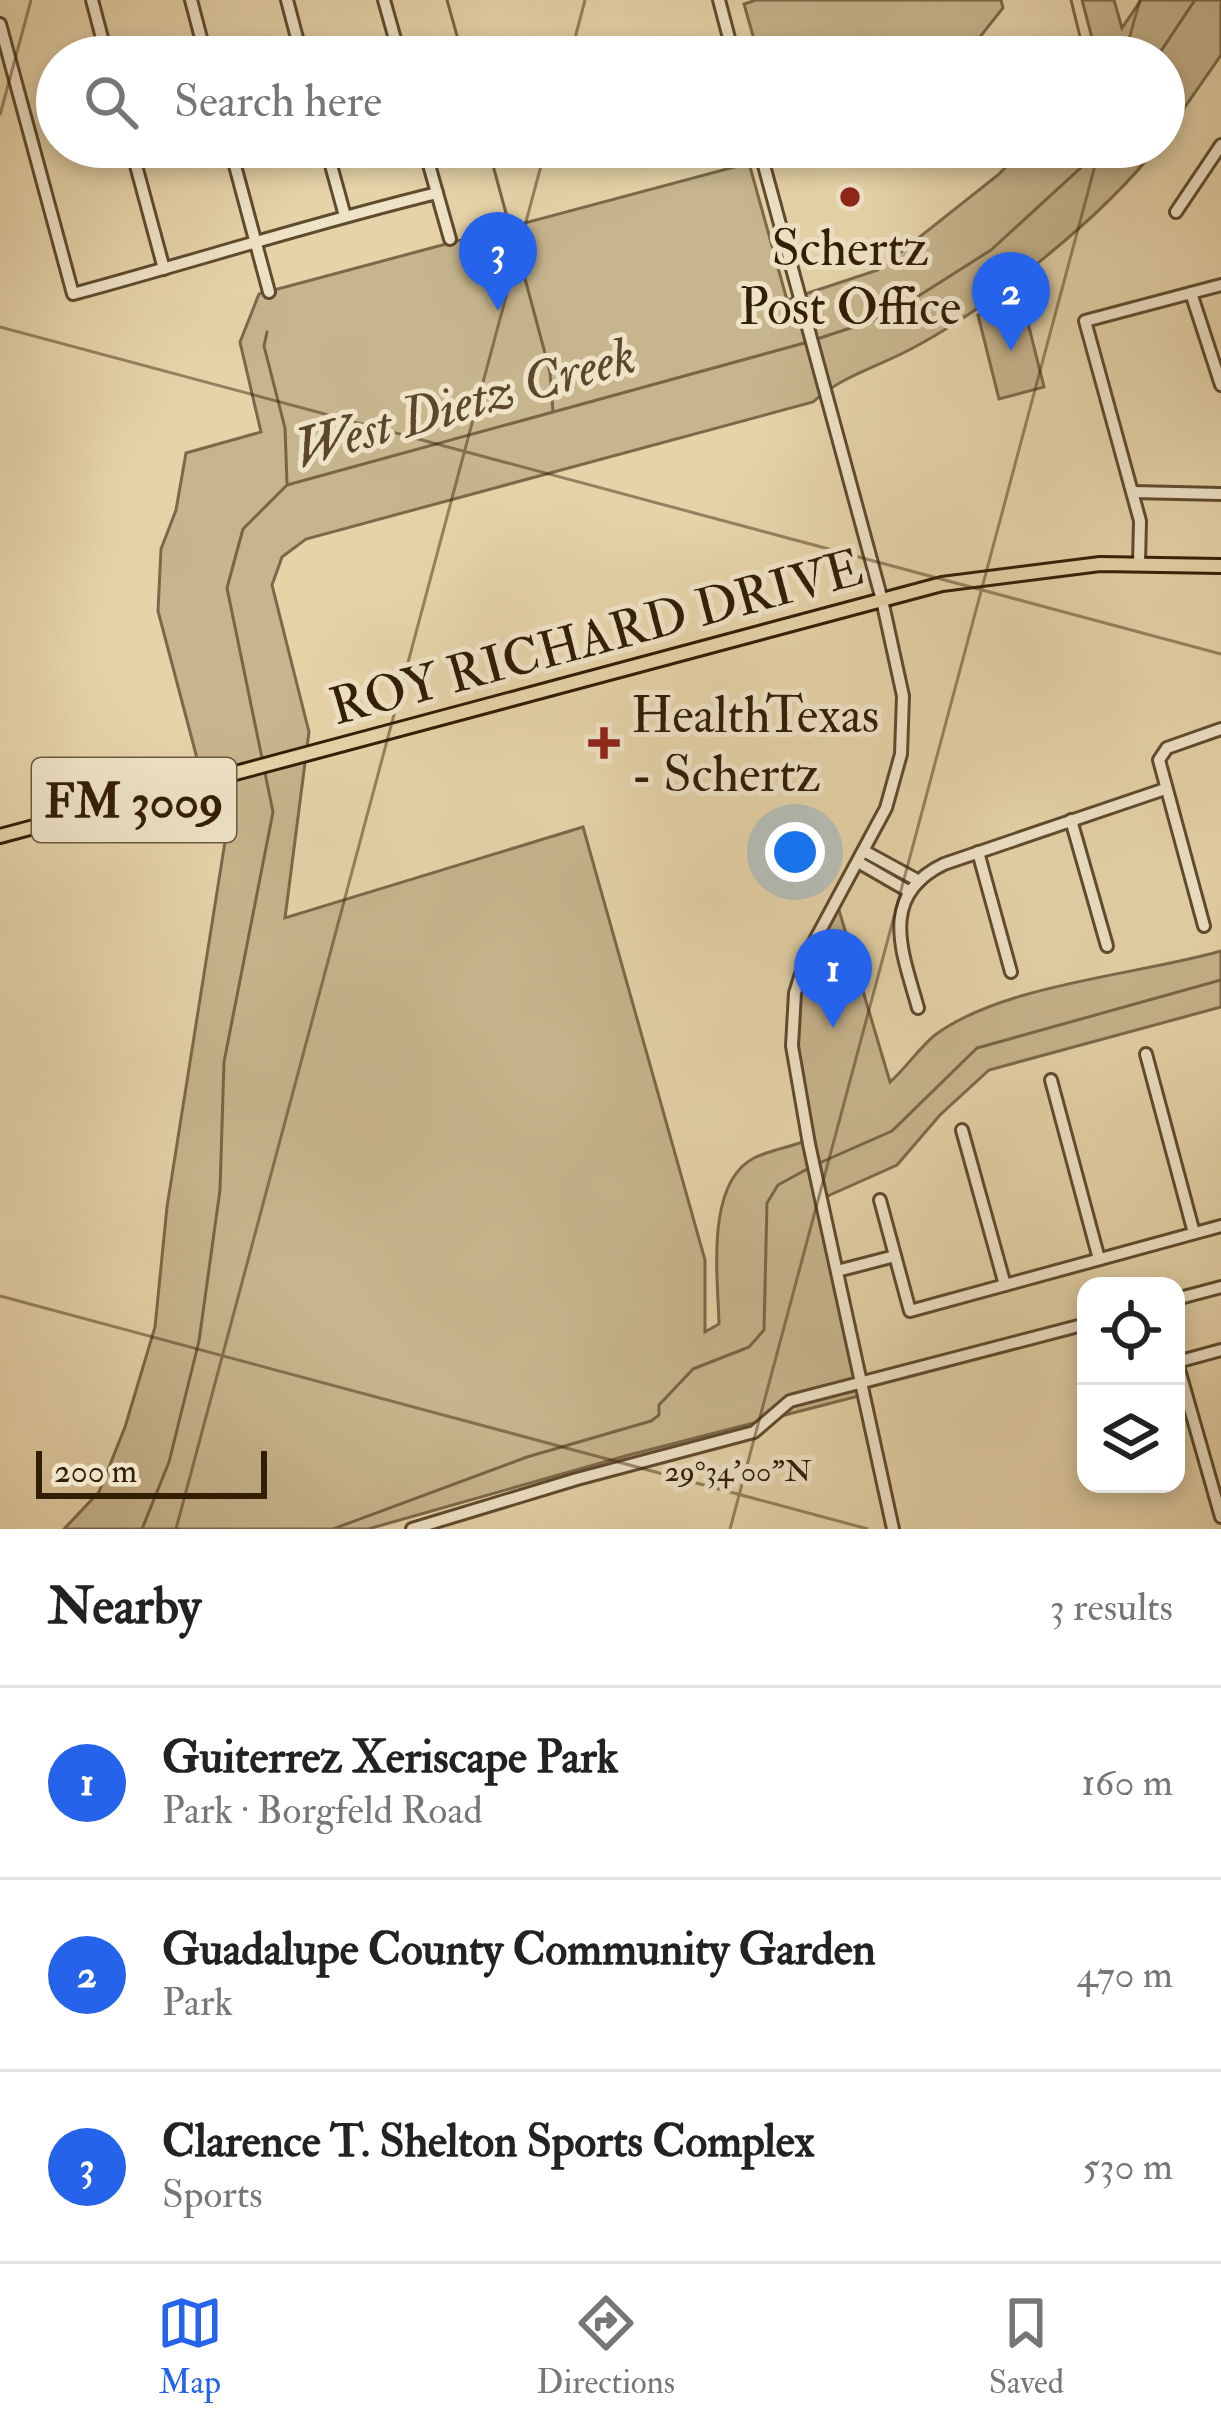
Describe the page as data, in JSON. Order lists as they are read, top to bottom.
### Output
{
  "streets": {
    "main road": ["ROY RICHARD DRIVE", "FM 3009"]
  },
  "water": ["West Dietz Creek"],
  "places": {
    "other": ["Schertz Post Office"],
    "health": ["HealthTexas - Schertz"]
  },
  "scale_bar": "200 m",
  "page": {
    "search": "Search here",
    "pins": ["3", "2", "1"],
    "scale": "200 m",
    "heading": ["Nearby", "3 results"],
    "list": [
      {
        "mark": "1",
        "name": "Guiterrez Xeriscape Park",
        "note": "Park · Borgfeld Road",
        "value": "160 m"
      },
      {
        "mark": "2",
        "name": "Guadalupe County Community Garden",
        "note": "Park",
        "value": "470 m"
      },
      {
        "mark": "3",
        "name": "Clarence T. Shelton Sports Complex",
        "note": "Sports",
        "value": "530 m"
      }
    ],
    "nav": ["Map", "Directions", "Saved"]
  },
  "coordinates": ["29°34'00\"N"]
}
